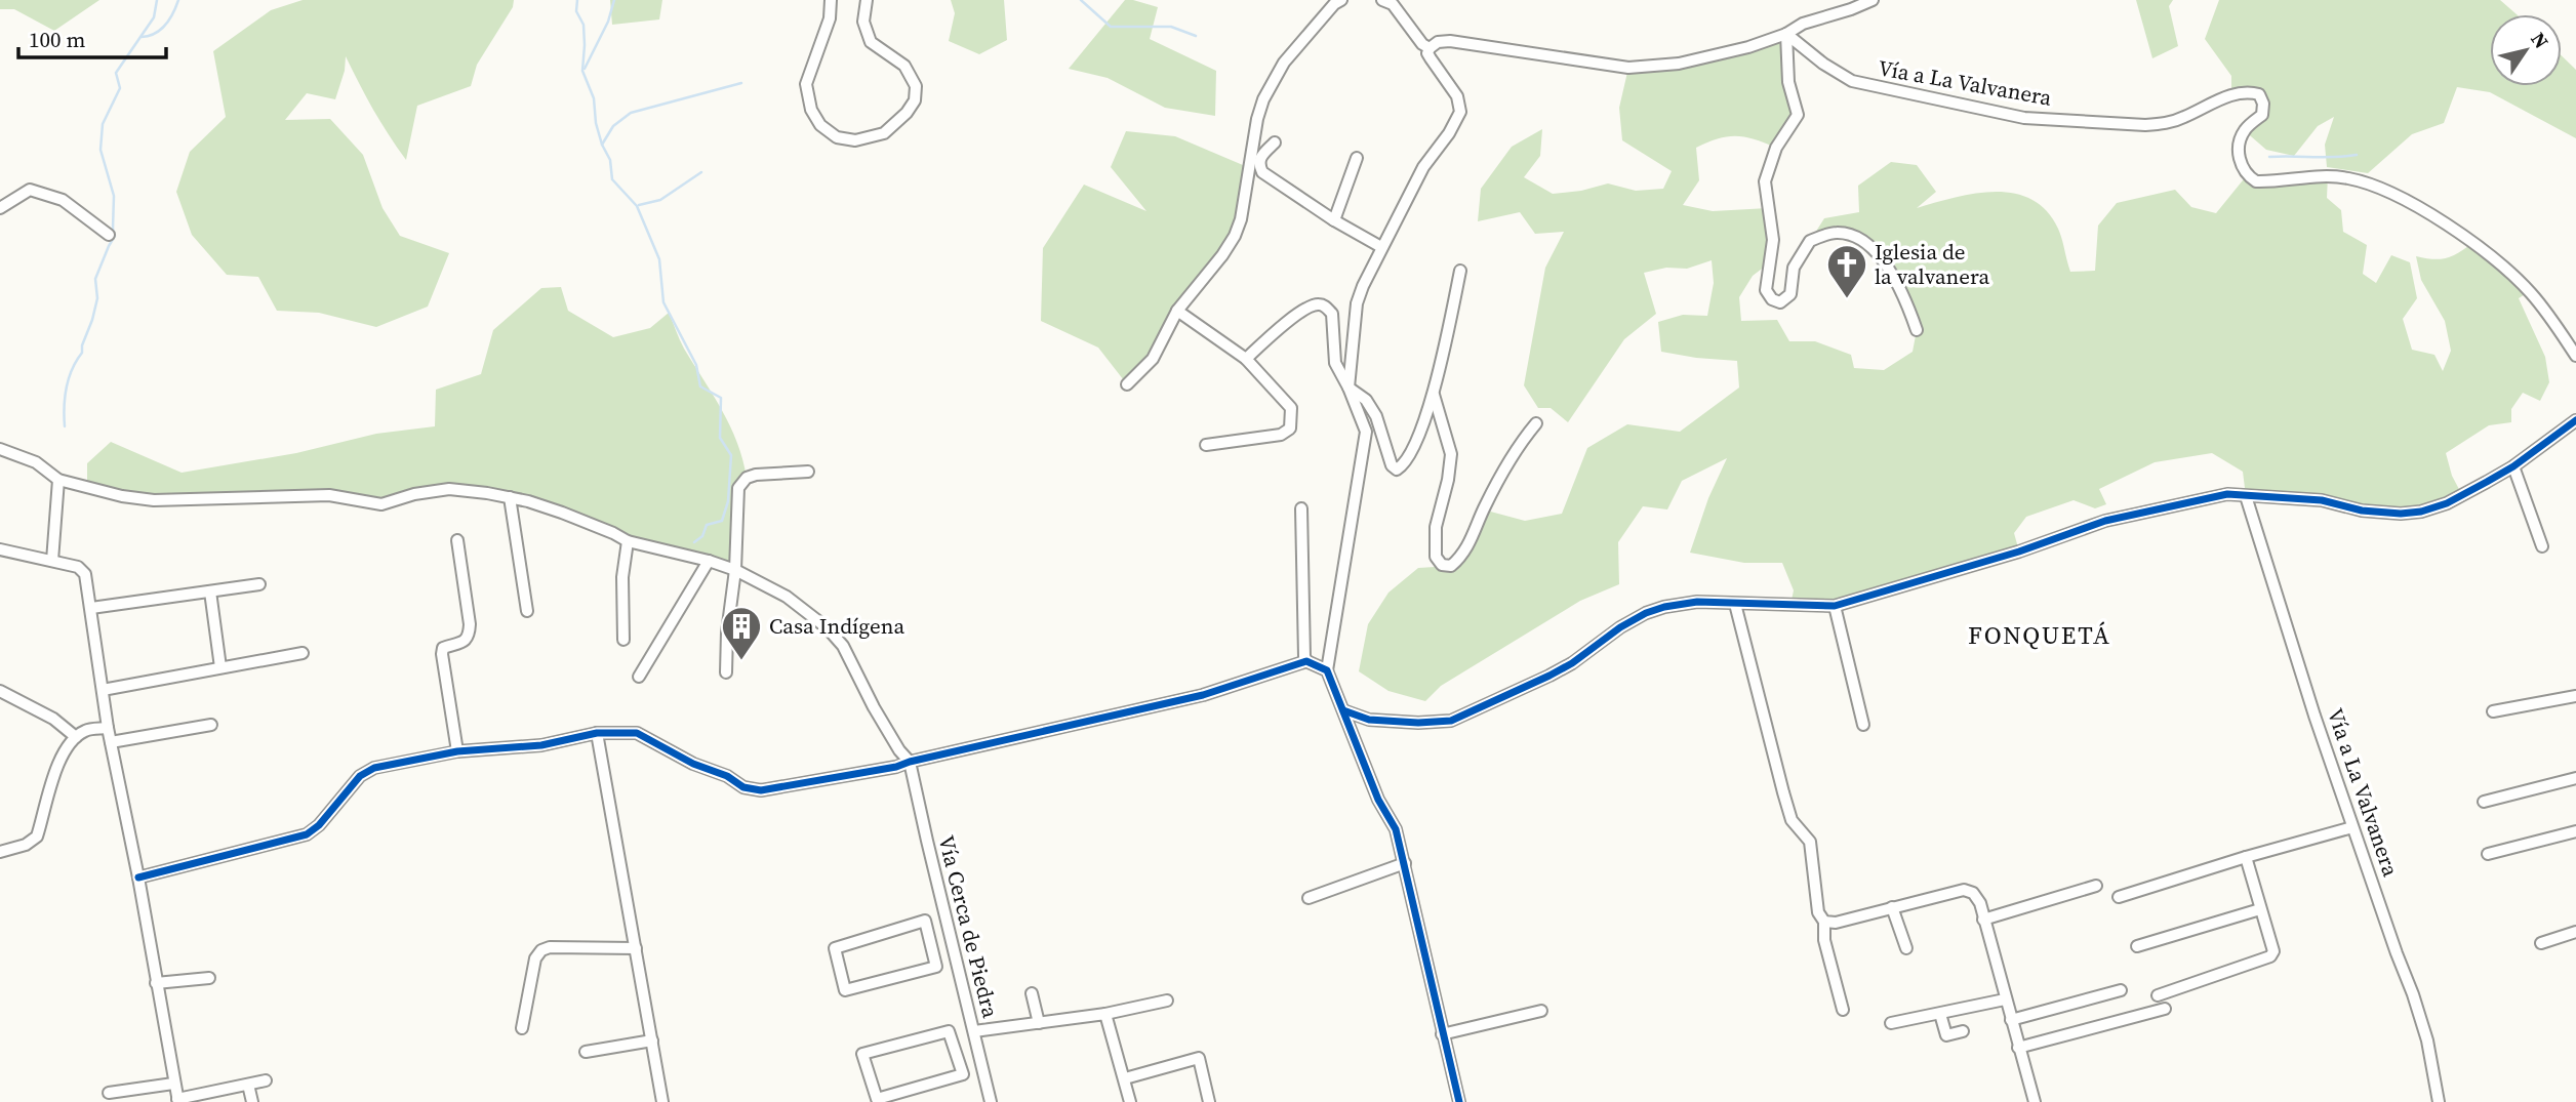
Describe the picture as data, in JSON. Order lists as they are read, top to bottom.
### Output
{
  "streets": {
    "street": ["Vía a La Valvanera", "Vía Cerca de Piedra"]
  },
  "districts": ["FONQUETÁ"],
  "places": {
    "church": ["Iglesia de la valvanera"],
    "building": ["Casa Indígena"]
  },
  "scale_bar": "100 m",
  "north": "top right"
}
